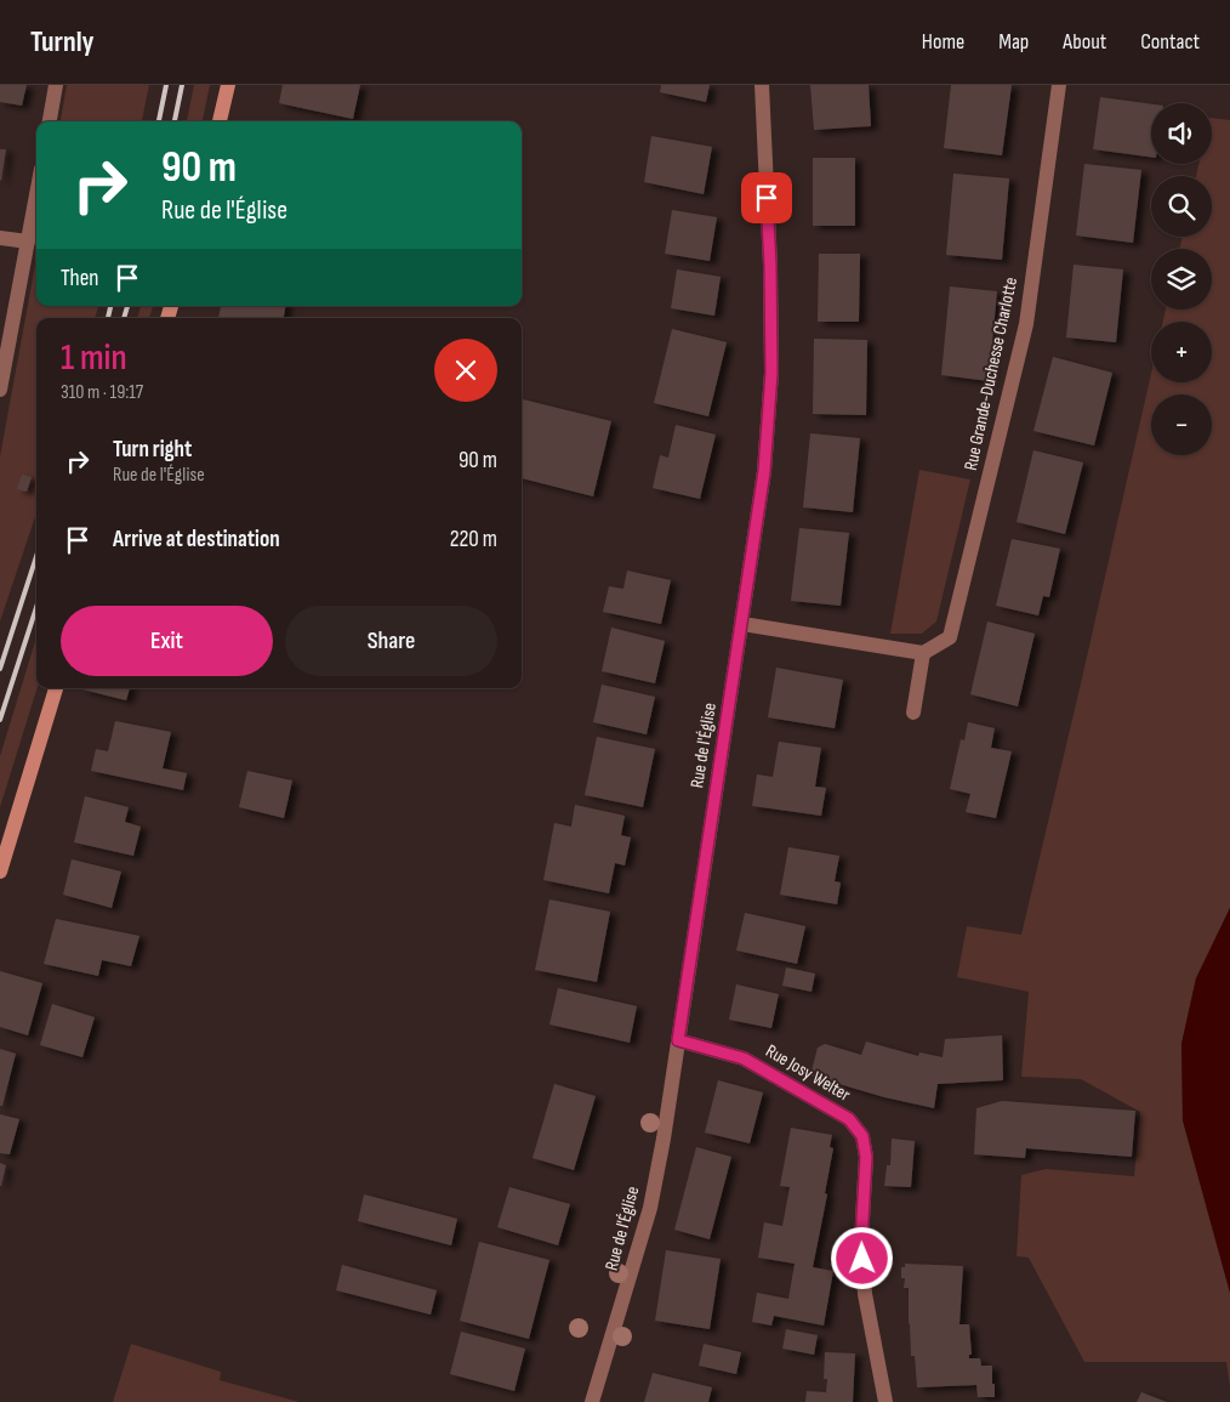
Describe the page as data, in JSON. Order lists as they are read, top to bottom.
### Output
{
  "streets": {
    "street": ["Rue Grande-Duchesse Charlotte", "Rue de l'Église", "Rue Josy Welter"]
  },
  "crossings": [
    ["Rue de l'Église", "Rue Josy Welter"]
  ],
  "page": {
    "header": "Turnly",
    "nav": [
      "Home",
      "Map",
      "About",
      "Contact"
    ],
    "map_buttons": ["+", "−"],
    "turn": ["90 m", "Rue de l'Église"],
    "then": "Then",
    "heading": ["1 min", "310 m · 19:17"],
    "list": [
      {
        "name": "Turn right",
        "note": "Rue de l'Église",
        "value": "90 m"
      },
      {
        "name": "Arrive at destination",
        "value": "220 m"
      }
    ],
    "buttons": ["Exit", "Share"]
  }
}
